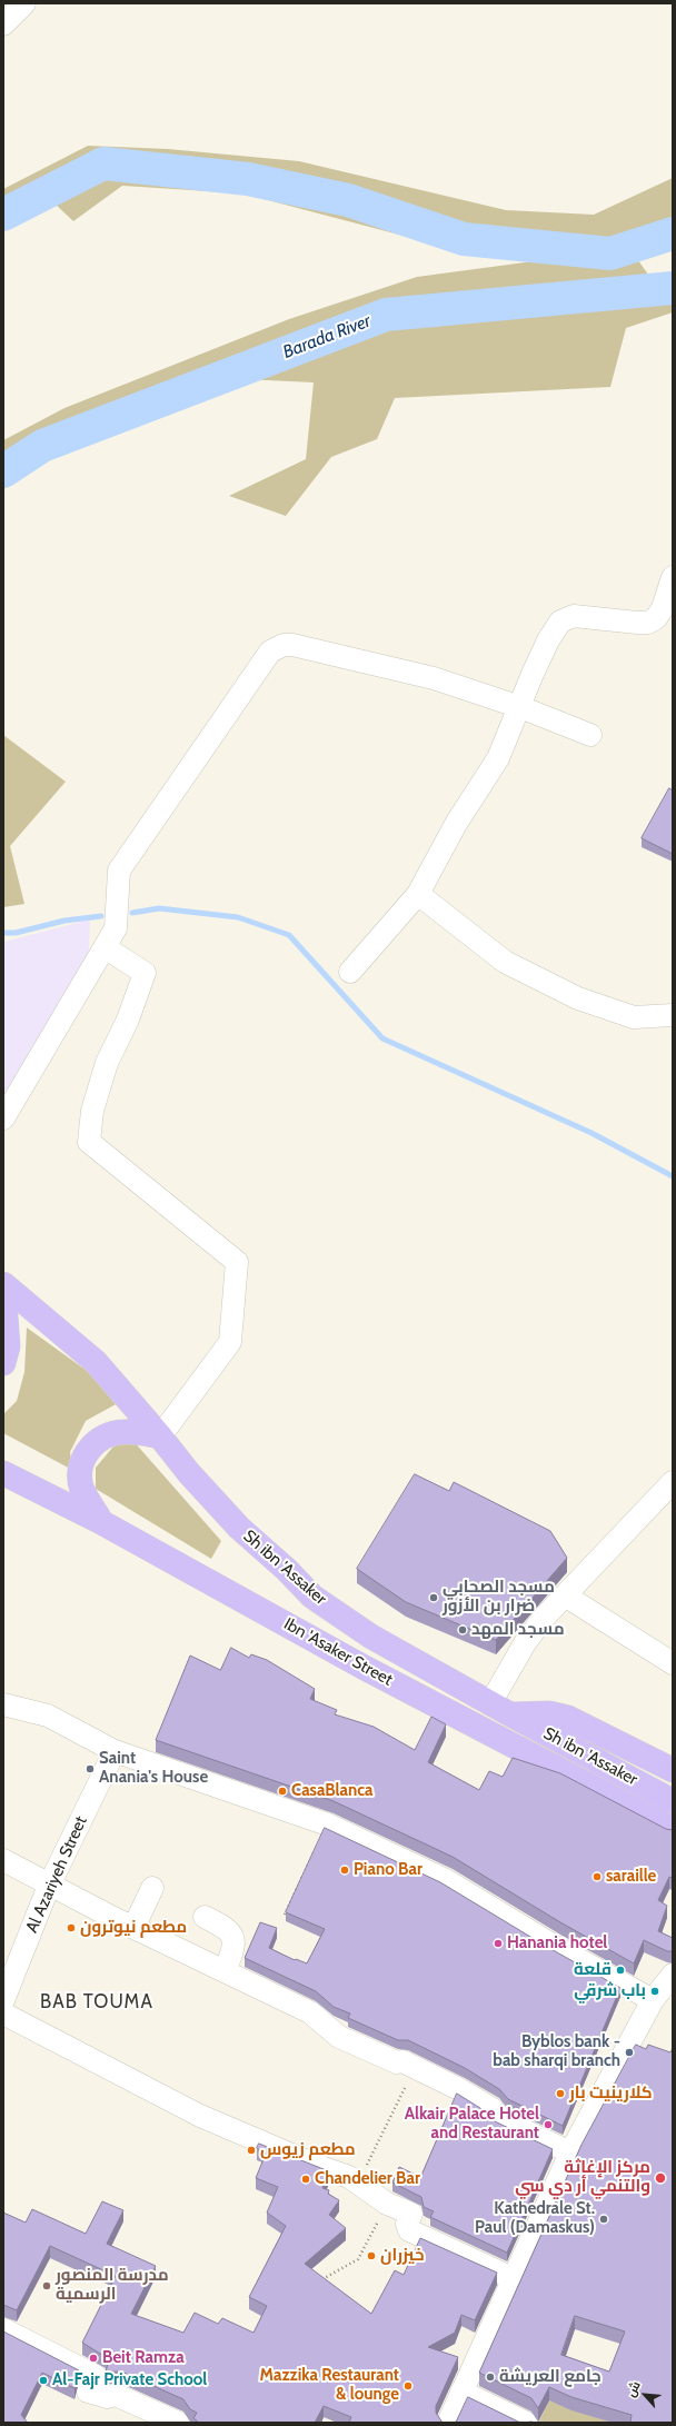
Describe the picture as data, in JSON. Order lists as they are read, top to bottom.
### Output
{
  "streets": {
    "main road": ["Sh ibn 'Assaker", "Ibn 'Asaker Street"],
    "street": ["Al Azariyeh Street"]
  },
  "districts": ["BAB TOUMA"],
  "water": ["Barada River"],
  "places": [
    "مسجد الصحابي ضرار بن الأزور",
    "مسجد المهد",
    "Saint Anania's House",
    "CasaBlanca",
    "Piano Bar",
    "saraille",
    "مطعم نيوترون",
    "Hanania hotel",
    "قلعة",
    "باب شرقي",
    "Byblos bank - bab sharqi branch",
    "كلارينيت بار",
    "Alkair Palace Hotel and Restaurant",
    "مطعم زيوس",
    "مركز الإغاثة والتنمي أر دي سي",
    "Chandelier Bar",
    "Kathedrale St. Paul (Damaskus)",
    "خيزران",
    "مدرسة المنصور الرسمية",
    "Beit Ramza",
    "جامع العريشة",
    "Al-Fajr Private School",
    "Mazzika Restaurant & lounge"
  ],
  "north": "top left"
}
